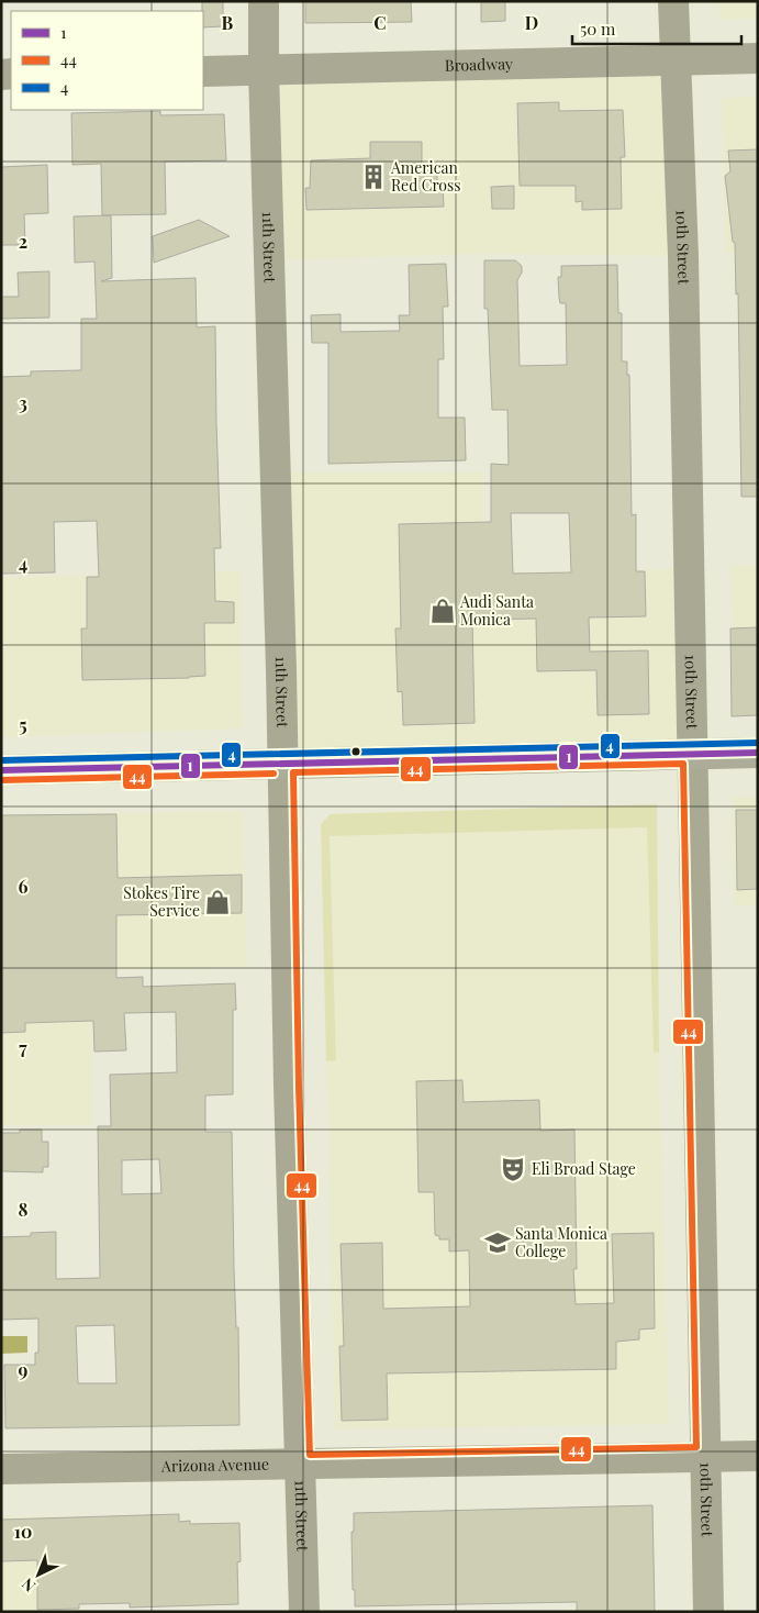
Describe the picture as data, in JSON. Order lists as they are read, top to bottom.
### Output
{
  "streets": {
    "street": [
      "Broadway",
      "11th Street",
      "10th Street",
      "Arizona Avenue"
    ]
  },
  "crossings": [
    ["Broadway", "11th Street"],
    ["Broadway", "10th Street"],
    ["11th Street", "Arizona Avenue"],
    ["10th Street", "Arizona Avenue"]
  ],
  "places": {
    "building": ["American Red Cross"],
    "shop": ["Audi Santa Monica", "Stokes Tire Service"],
    "theatre": ["Eli Broad Stage"],
    "school or university": ["Santa Monica College"]
  },
  "lines": ["transit line 4", "transit line 1", "transit line 44"],
  "legend": ["1", "44", "4"],
  "scale_bar": "50 m",
  "north": "bottom left",
  "grid": {
    "columns": ["B", "C", "D"],
    "rows": [
      "2",
      "3",
      "4",
      "5",
      "6",
      "7",
      "8",
      "9",
      "10"
    ]
  }
}
